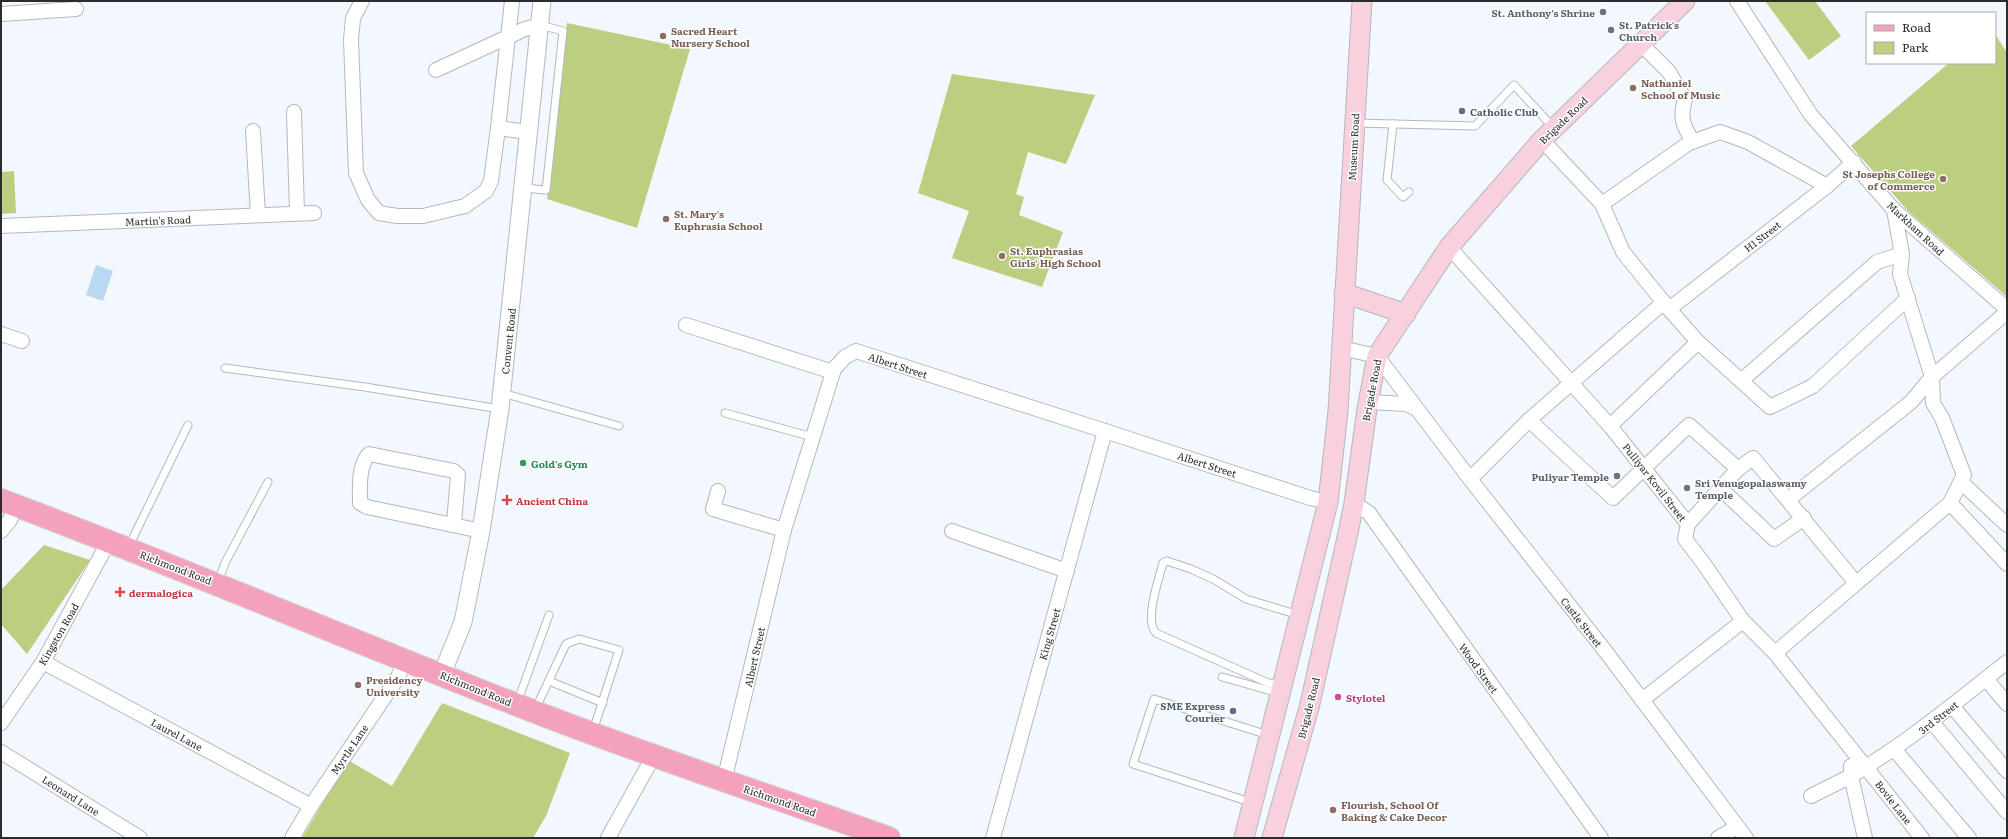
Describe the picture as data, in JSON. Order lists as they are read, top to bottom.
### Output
{
  "streets": {
    "main road": ["Brigade Road", "Museum Road", "Richmond Road"],
    "street": [
      "Martin's Road",
      "Markham Road",
      "H1 Street",
      "Convent Road",
      "Albert Street",
      "Pulliyar Kovil Street",
      "Castle Street",
      "Kingston Road",
      "King Street",
      "Wood Street",
      "3rd Street",
      "Laurel Lane",
      "Myrtle Lane",
      "Leonard Lane",
      "Bovie Lane"
    ]
  },
  "crossings": [
    ["Brigade Road", "Pulliyar Kovil Street"],
    ["Brigade Road", "Castle Street"],
    ["Brigade Road", "Wood Street"],
    ["Markham Road", "H1 Street"],
    ["H1 Street", "Pulliyar Kovil Street"],
    ["H1 Street", "Castle Street"],
    ["Convent Road", "Richmond Road"],
    ["Albert Street", "Richmond Road"],
    ["Albert Street", "King Street"],
    ["Pulliyar Kovil Street", "3rd Street"],
    ["Pulliyar Kovil Street", "Bovie Lane"],
    ["Richmond Road", "Kingston Road"],
    ["Richmond Road", "Myrtle Lane"],
    ["Kingston Road", "Laurel Lane"],
    ["3rd Street", "Bovie Lane"],
    ["Laurel Lane", "Myrtle Lane"]
  ],
  "places": {
    "other": [
      "St. Anthony's Shrine",
      "St. Patrick's Church",
      "Sacred Heart Nursery School",
      "Nathaniel School of Music",
      "Catholic Club",
      "St Josephs College of Commerce",
      "St. Mary's Euphrasia School",
      "St. Euphrasias Girls' High School",
      "Gold's Gym",
      "Puliyar Temple",
      "Sri Venugopalaswamy Temple",
      "Presidency University",
      "Stylotel",
      "SME Express Courier",
      "Flourish, School Of Baking & Cake Decor"
    ],
    "health": ["Ancient China", "dermalogica"]
  },
  "legend": ["Road", "Park"]
}
